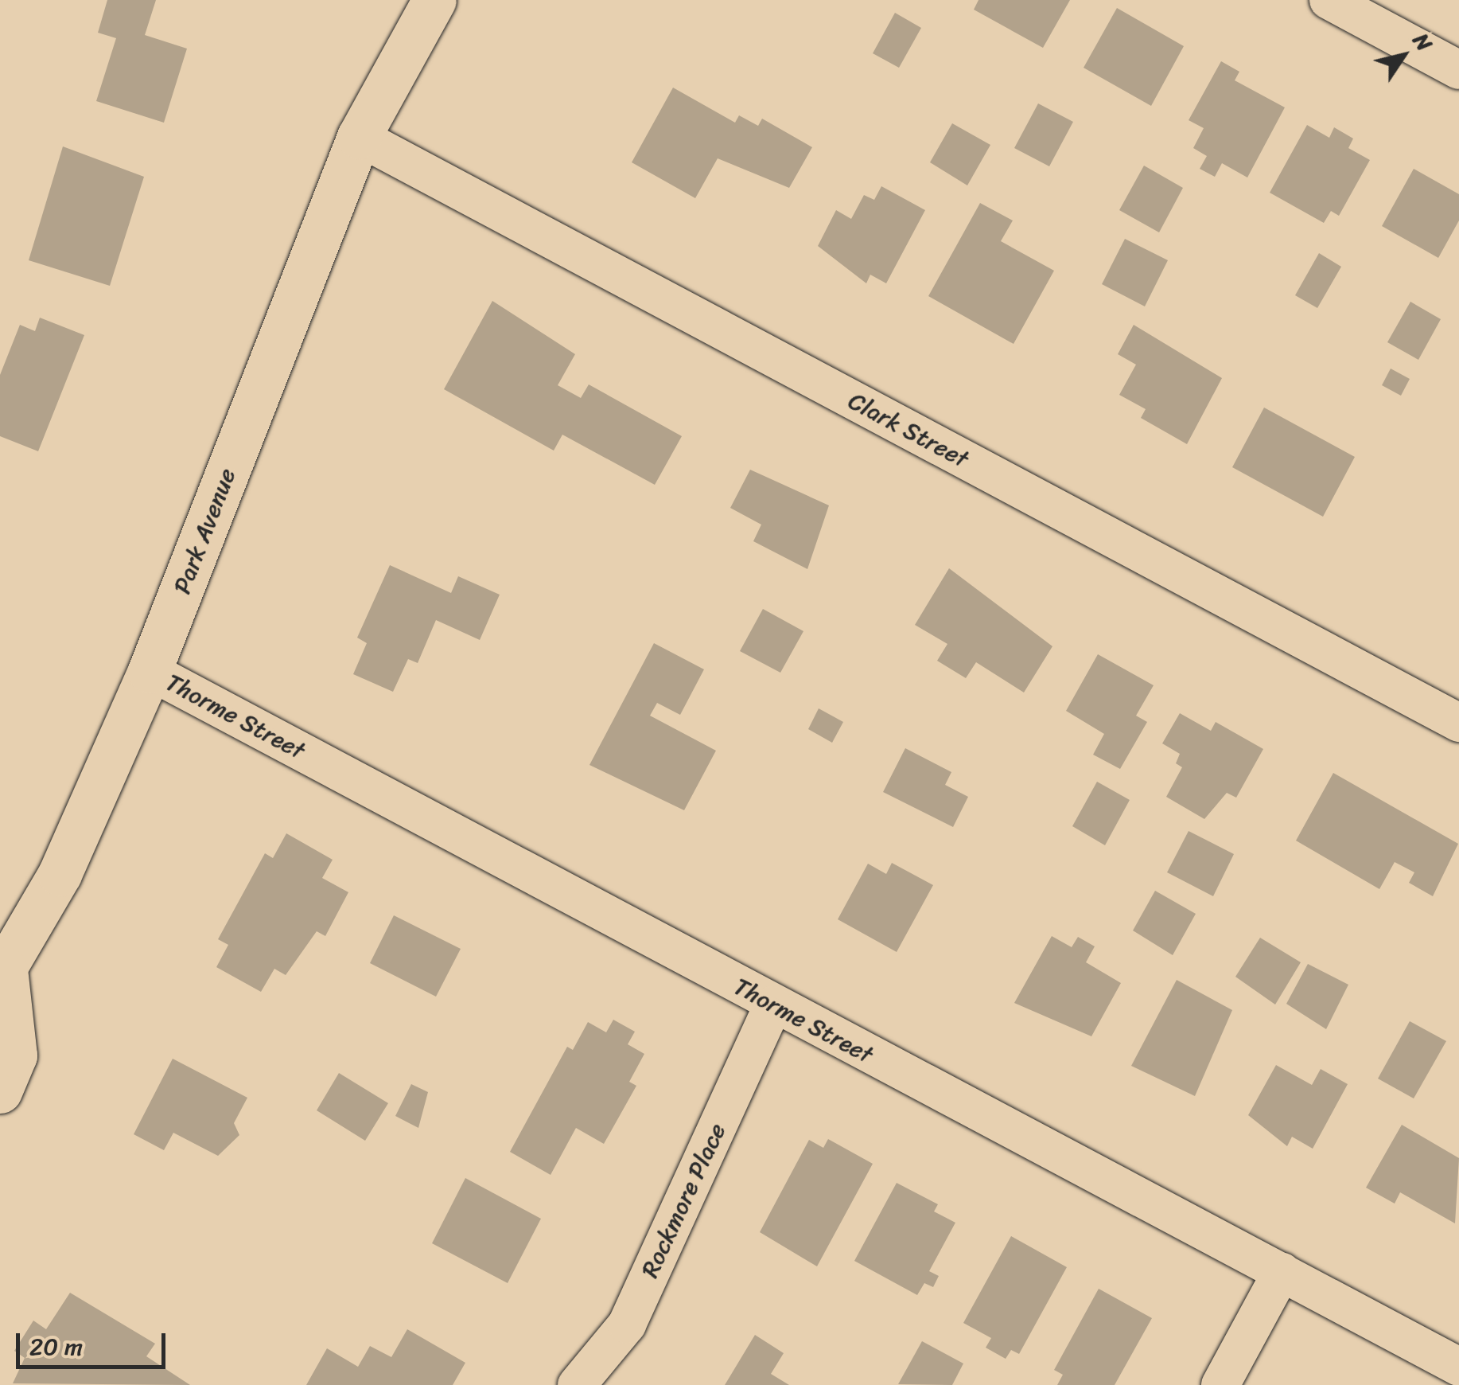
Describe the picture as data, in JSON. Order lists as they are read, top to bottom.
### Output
{
  "streets": {
    "main road": ["Park Avenue"],
    "street": ["Clark Street", "Thorme Street", "Rockmore Place"]
  },
  "crossings": [
    ["Clark Street", "Park Avenue"],
    ["Park Avenue", "Thorme Street"],
    ["Thorme Street", "Rockmore Place"]
  ],
  "scale_bar": "20 m",
  "north": "top right"
}
